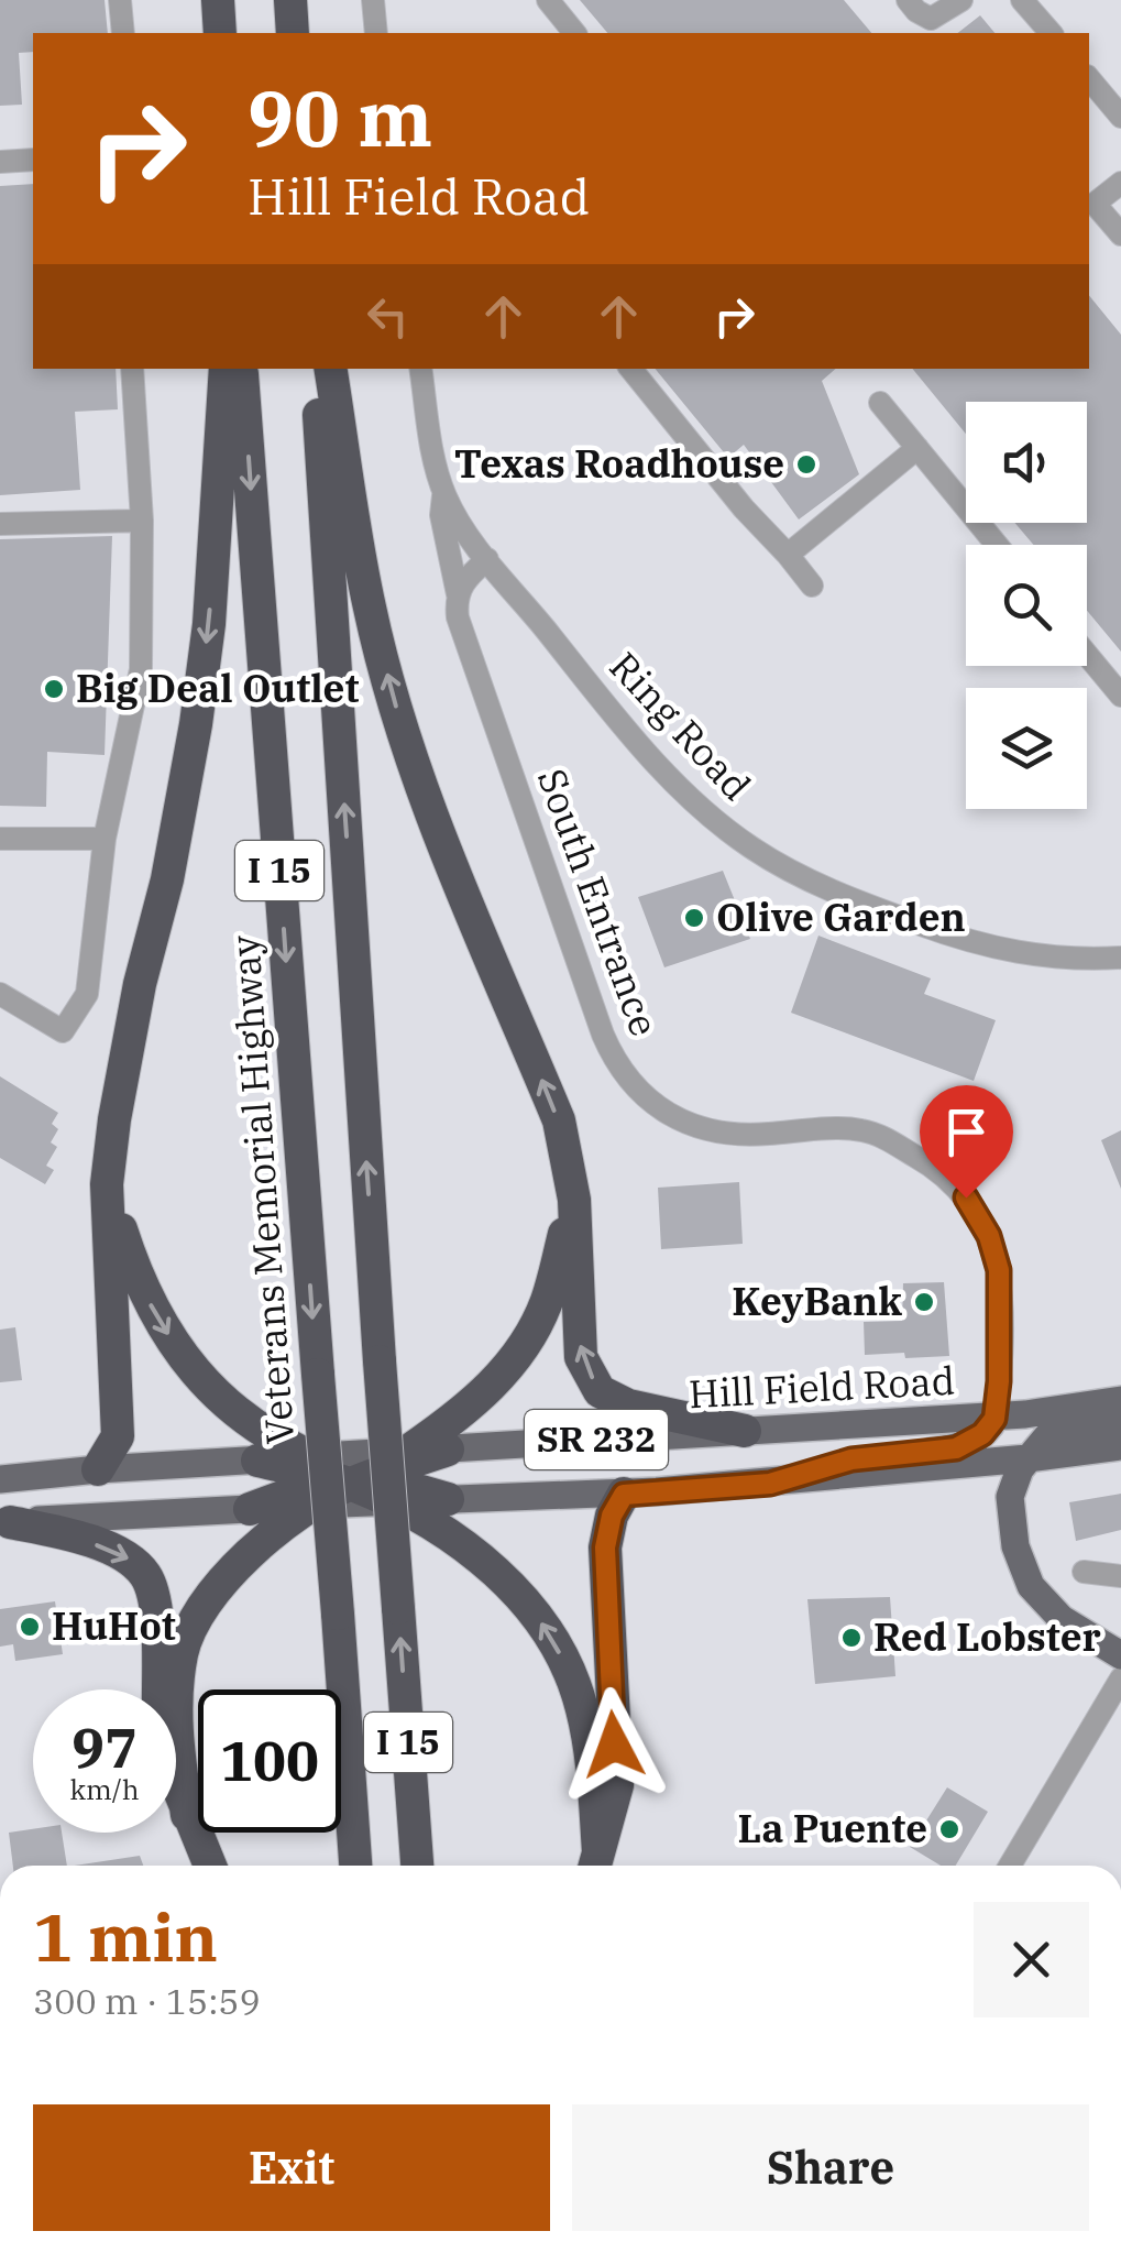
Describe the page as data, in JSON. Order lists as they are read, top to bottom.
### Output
{
  "streets": {
    "highway": ["I 15", "Veterans Memorial Highway"],
    "main road": ["Hill Field Road", "SR 232"],
    "street": ["Ring Road", "South Entrance"]
  },
  "crossings": [
    ["Ring Road", "South Entrance"],
    ["South Entrance", "Hill Field Road"]
  ],
  "places": [
    "Texas Roadhouse",
    "Big Deal Outlet",
    "Olive Garden",
    "KeyBank",
    "HuHot",
    "Red Lobster",
    "La Puente"
  ],
  "page": {
    "turn": ["90 m", "Hill Field Road"],
    "speed": "97 km/h",
    "limit": "100",
    "heading": ["1 min", "300 m · 15:59"],
    "buttons": ["Exit", "Share"]
  }
}
